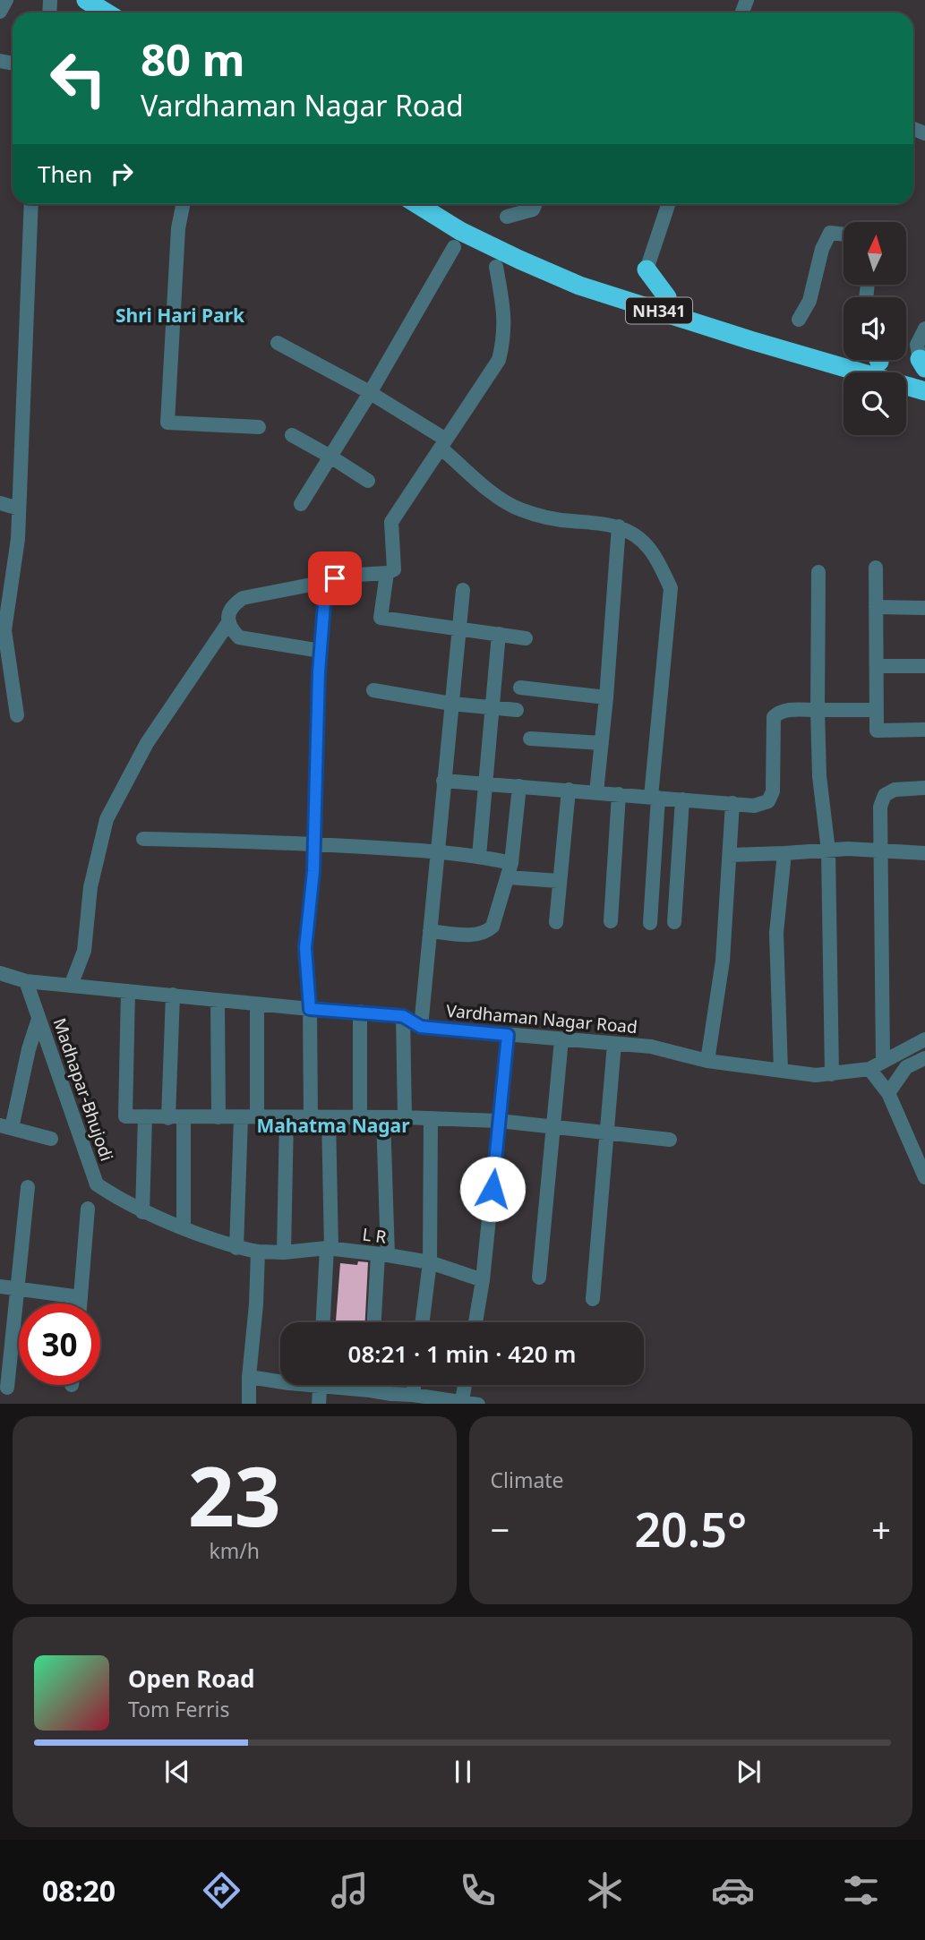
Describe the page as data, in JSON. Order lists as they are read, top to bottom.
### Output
{
  "streets": {
    "highway": ["NH341"],
    "street": ["Vardhaman Nagar Road", "Madhapar-Bhujodi", "L R"]
  },
  "crossings": [
    ["Vardhaman Nagar Road", "Madhapar-Bhujodi"],
    ["Madhapar-Bhujodi", "L R"]
  ],
  "districts": ["Shri Hari Park", "Mahatma Nagar"],
  "north": "top",
  "page": {
    "turn": ["80 m", "Vardhaman Nagar Road"],
    "then": "Then",
    "limit": "30",
    "trip": "08:21 · 1 min · 420 m",
    "tile": [
      ["23", "km/h"],
      "Climate"
    ],
    "heat": ["−", "20.5°", "+"],
    "song": ["Open Road", "Tom Ferris"],
    "tabs": "08:20"
  }
}
